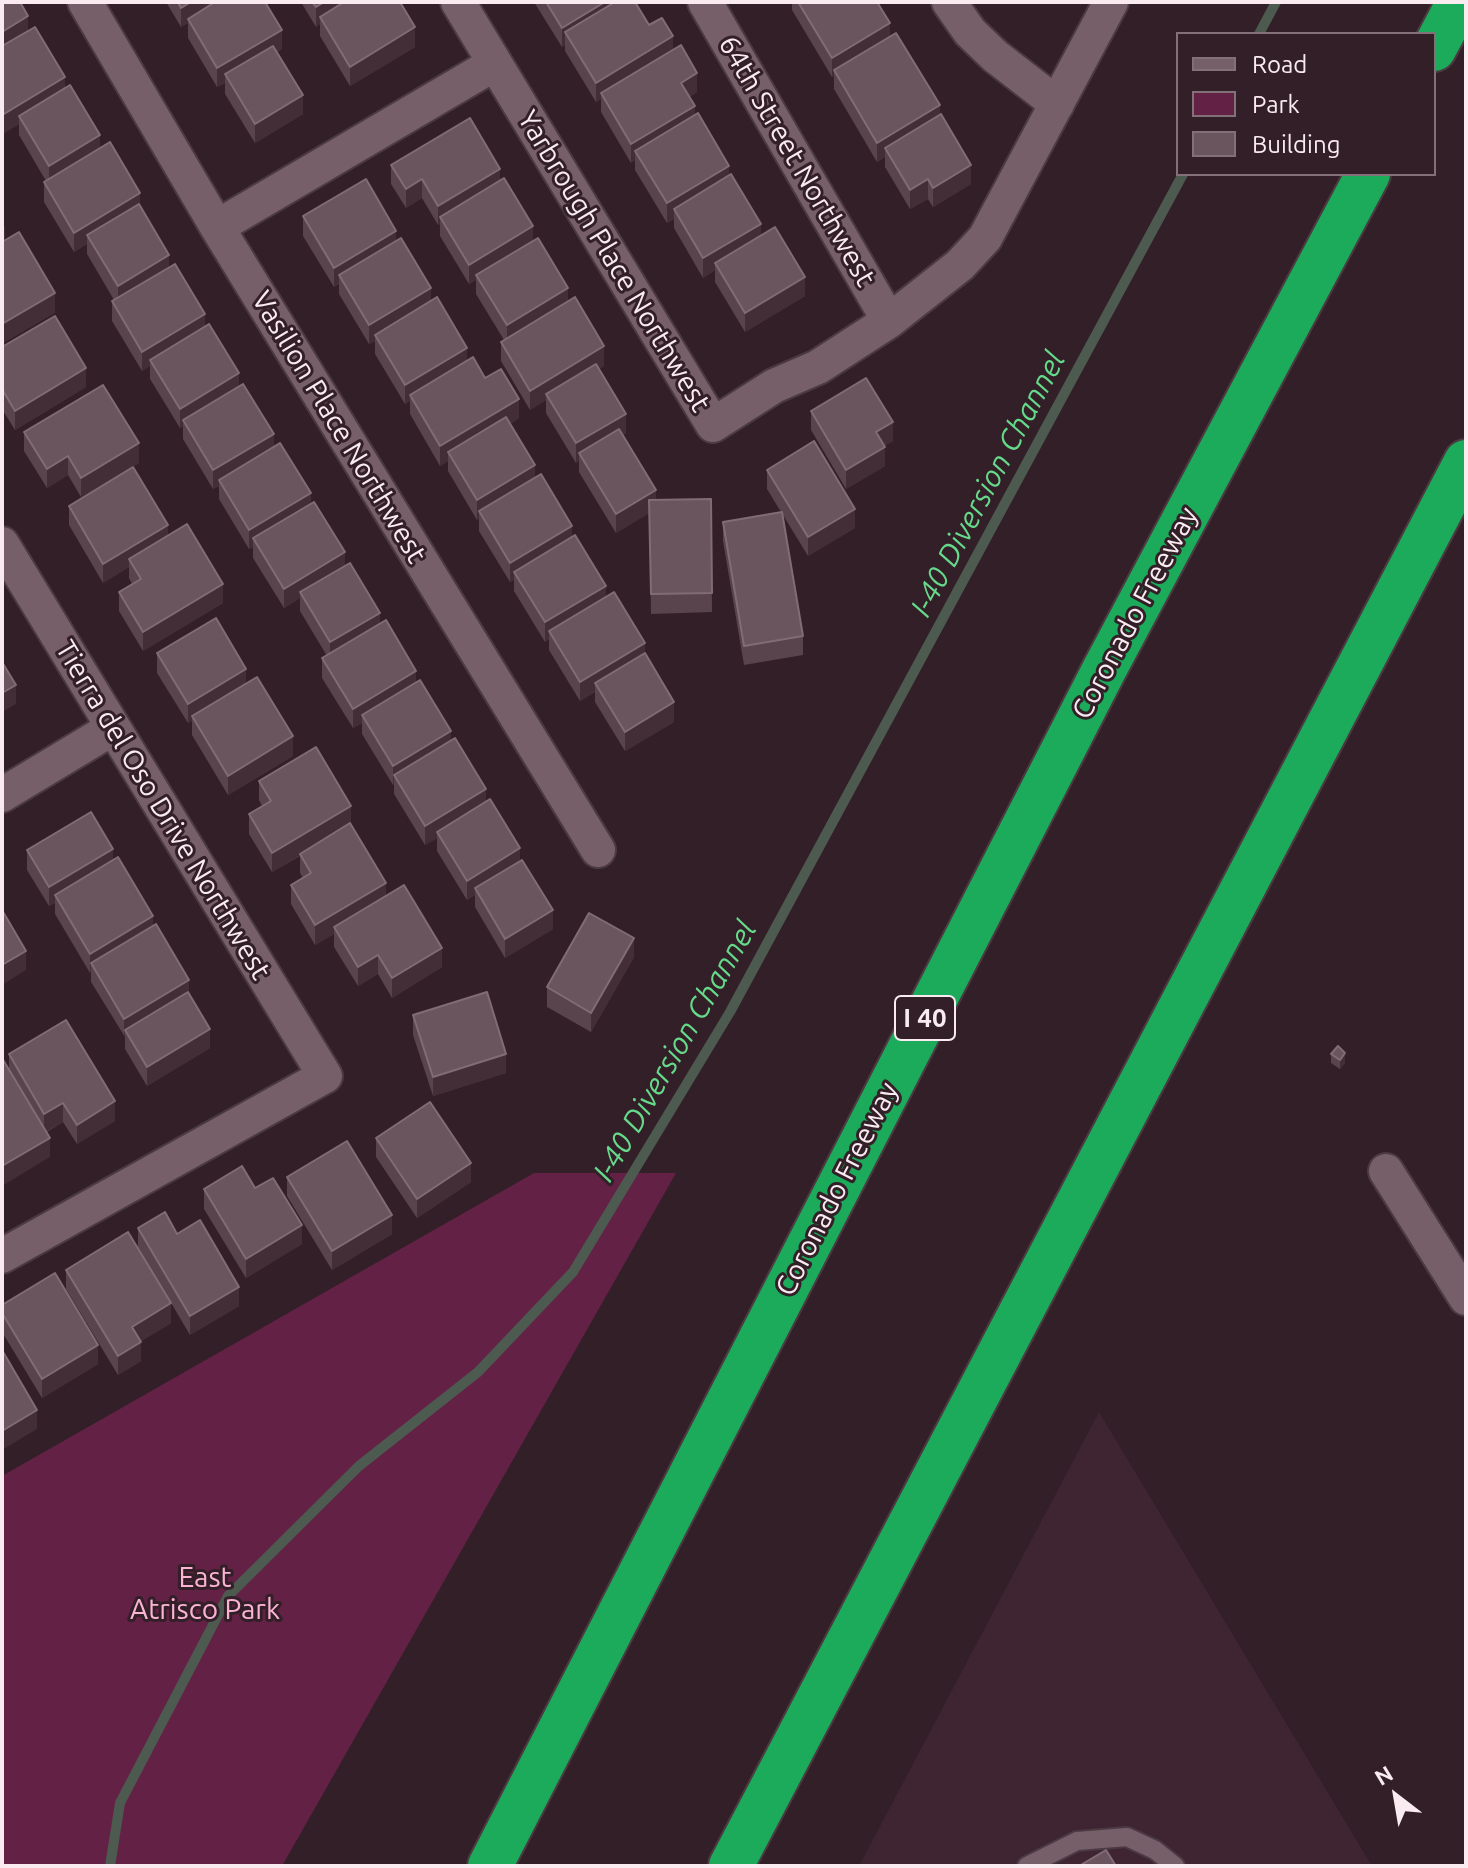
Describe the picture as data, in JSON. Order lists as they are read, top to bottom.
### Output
{
  "streets": {
    "highway": ["Coronado Freeway", "I 40"],
    "street": [
      "64th Street Northwest",
      "Yarbrough Place Northwest",
      "Vasilion Place Northwest",
      "Tierra del Oso Drive Northwest"
    ]
  },
  "crossings": [
    ["64th Street Northwest", "Yarbrough Place Northwest"]
  ],
  "water": ["I-40 Diversion Channel"],
  "parks": ["East Atrisco Park"],
  "legend": ["Road", "Park", "Building"],
  "north": "top left"
}
